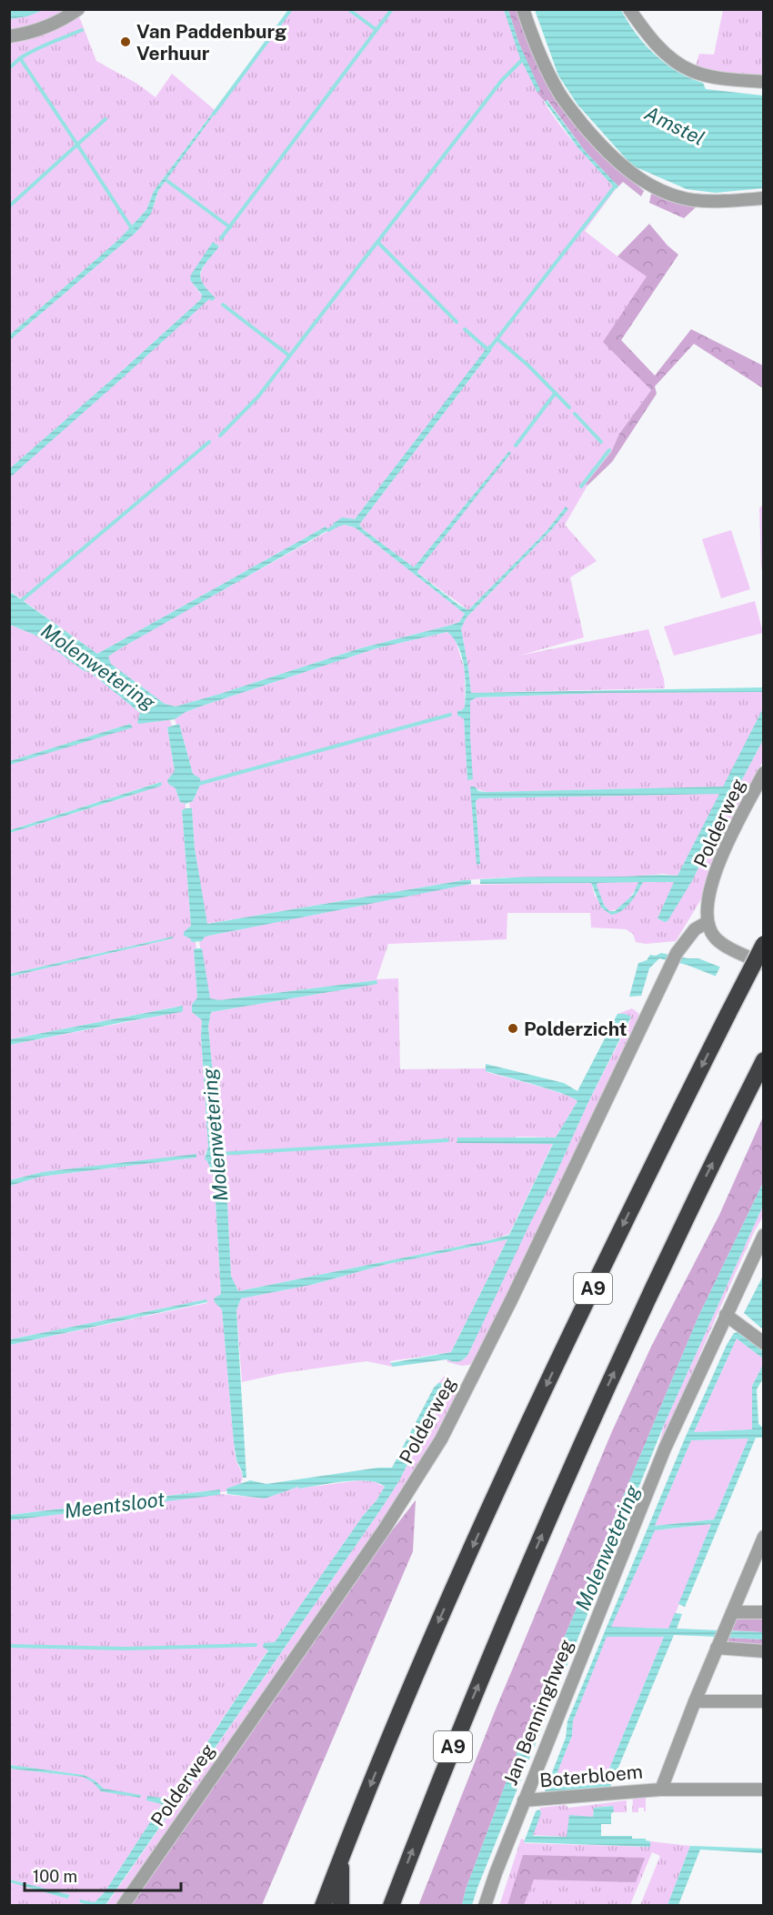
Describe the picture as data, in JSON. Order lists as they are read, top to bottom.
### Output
{
  "streets": {
    "highway": ["A9"],
    "street": ["Polderweg", "Jan Benninghweg", "Boterbloem"]
  },
  "crossings": [
    ["Jan Benninghweg", "Boterbloem"]
  ],
  "water": ["Amstel", "Molenwetering", "Meentsloot"],
  "places": ["Van Paddenburg Verhuur", "Polderzicht"],
  "scale_bar": "100 m"
}
